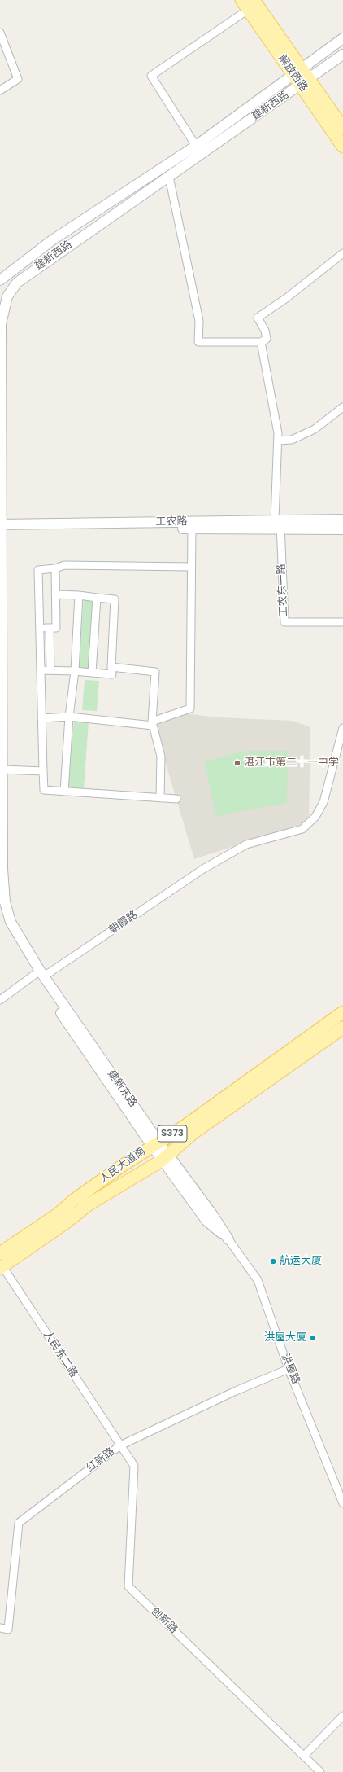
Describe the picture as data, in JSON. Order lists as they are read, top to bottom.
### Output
{
  "streets": {
    "main road": ["解放西路", "S373", "人民大道南"],
    "street": [
      "建新西路",
      "工农路",
      "工农东一路",
      "朝霞路",
      "建新东路",
      "人民东二路",
      "洪屋路",
      "红新路",
      "创新路"
    ]
  },
  "crossings": [
    ["解放西路", "建新西路"],
    ["建新西路", "工农路"],
    ["建新西路", "建新东路"],
    ["工农路", "工农东一路"],
    ["工农路", "建新东路"],
    ["朝霞路", "建新东路"],
    ["建新东路", "人民大道南"],
    ["建新东路", "洪屋路"],
    ["人民大道南", "人民东二路"],
    ["人民东二路", "红新路"],
    ["人民东二路", "创新路"],
    ["洪屋路", "红新路"],
    ["红新路", "创新路"]
  ],
  "places": ["湛江市第二十一中学", "航运大厦", "洪屋大厦"]
}
